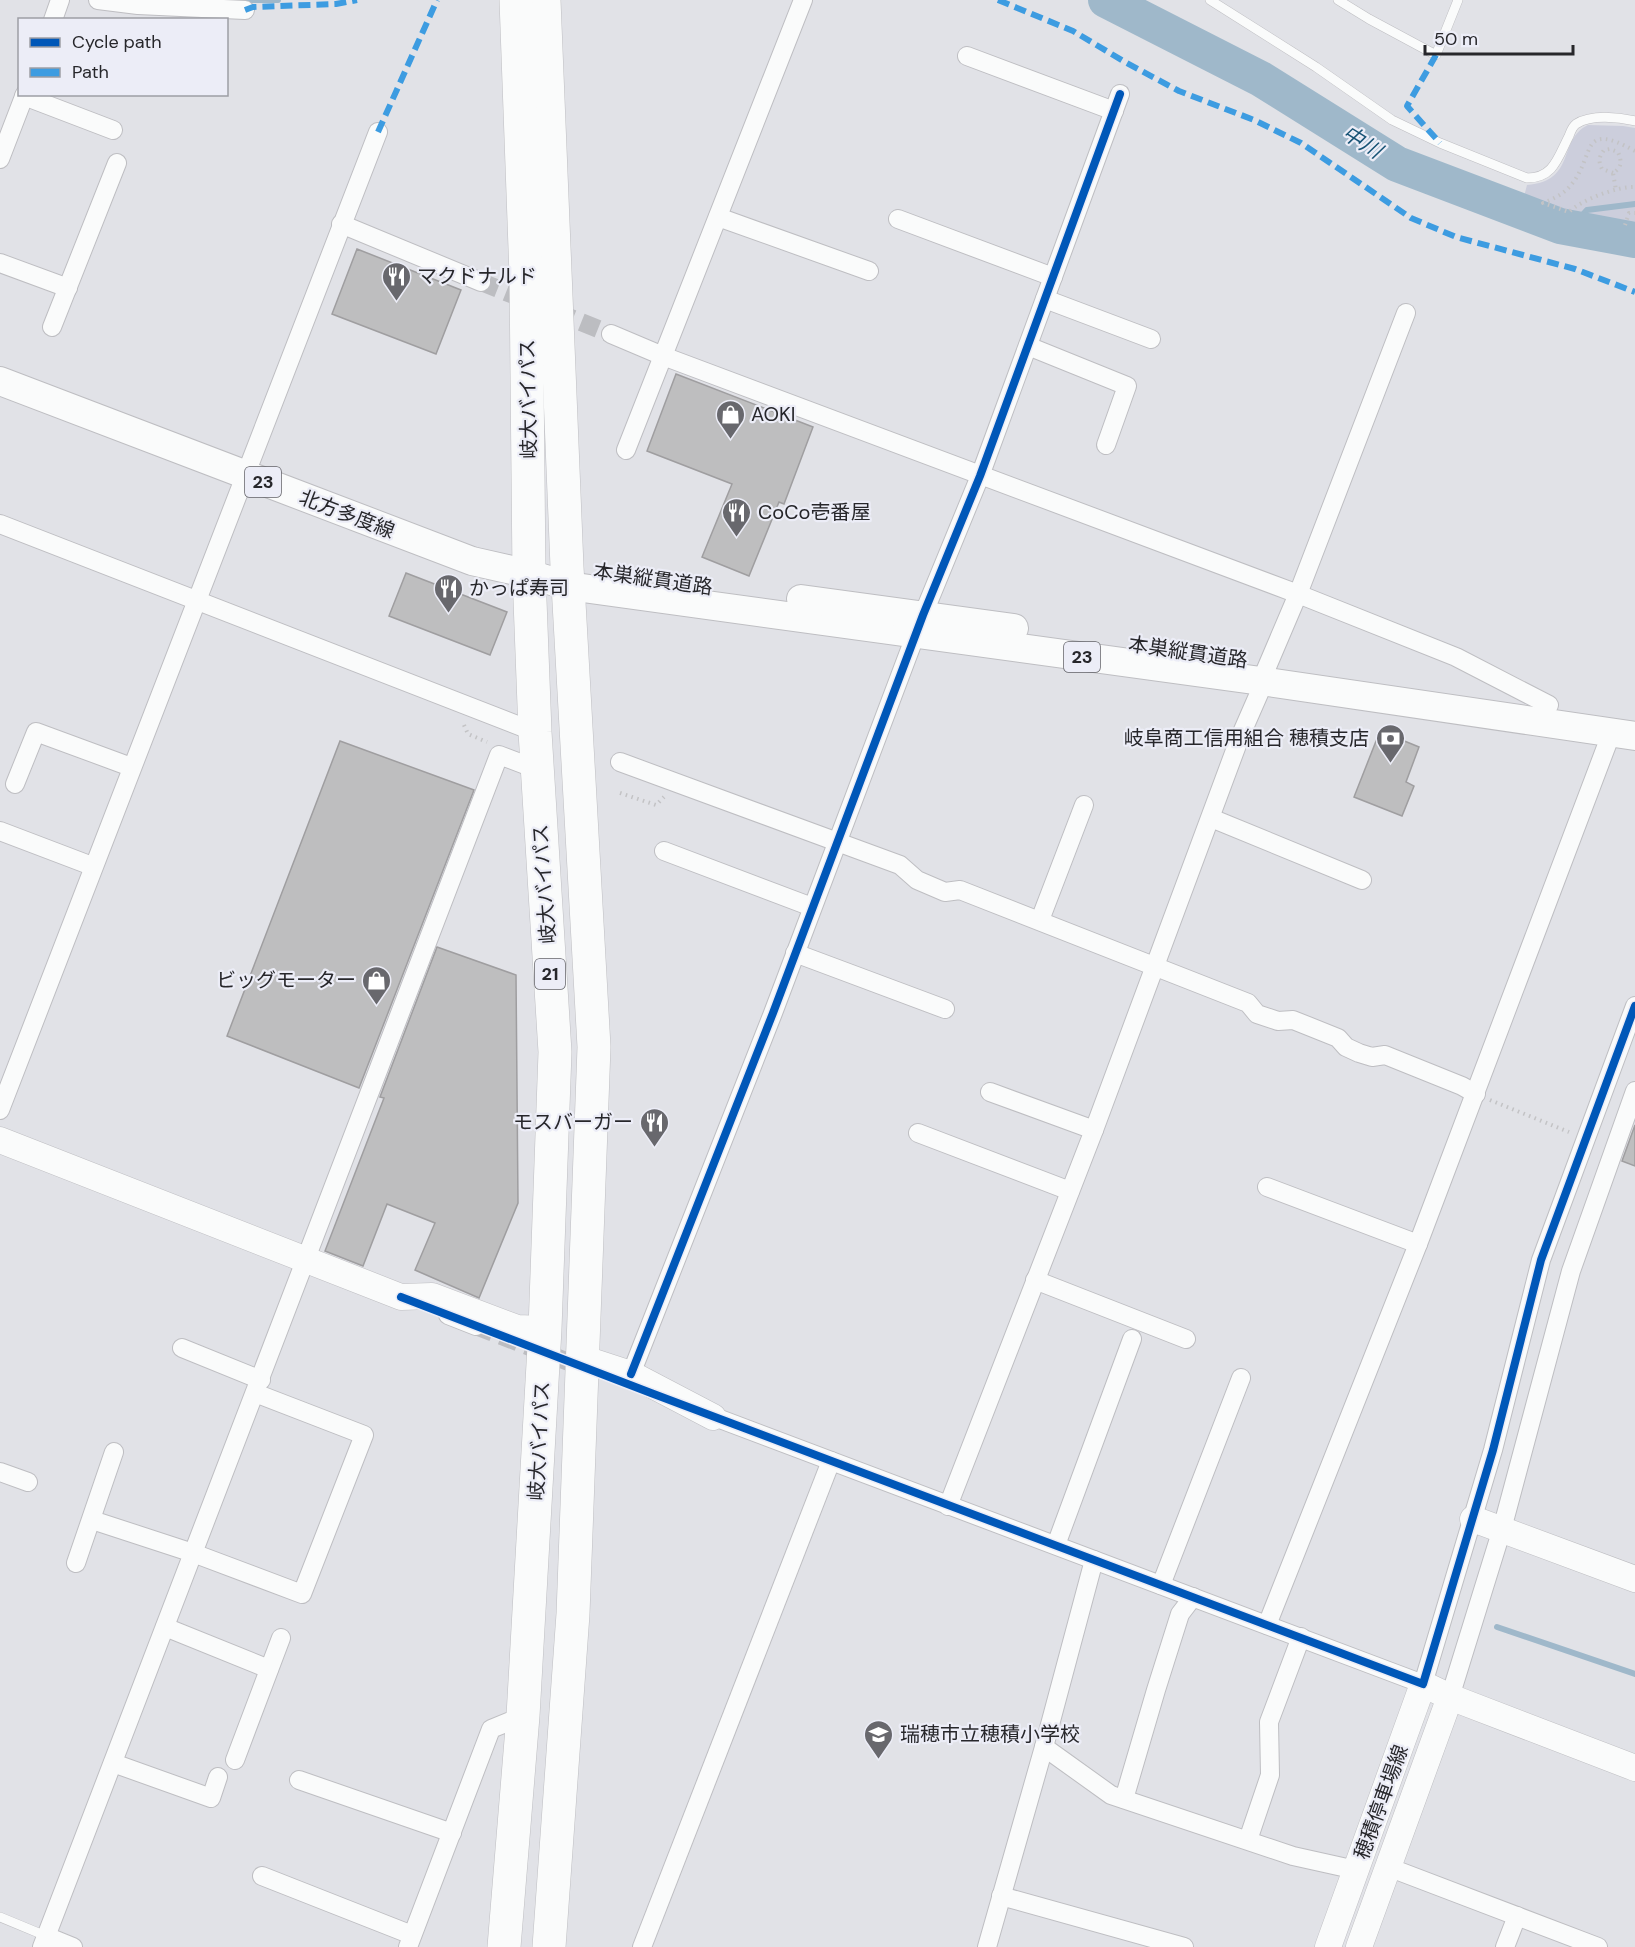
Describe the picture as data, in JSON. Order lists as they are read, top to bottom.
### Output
{
  "streets": {
    "highway": ["岐大バイパス", "21"],
    "main road": ["23", "北方多度線", "本巣縦貫道路"],
    "street": ["穂積停車場線"]
  },
  "crossings": [
    ["岐大バイパス", "北方多度線"],
    ["岐大バイパス", "本巣縦貫道路"],
    ["北方多度線", "本巣縦貫道路"]
  ],
  "water": ["中川"],
  "places": {
    "restaurant": [
      "マクドナルド",
      "CoCo壱番屋",
      "かっぱ寿司",
      "モスバーガー"
    ],
    "shop": ["AOKI", "ビッグモーター"],
    "bank": ["岐阜商工信用組合 穂積支店"],
    "school or university": ["瑞穂市立穂積小学校"]
  },
  "legend": ["Cycle path", "Path"],
  "scale_bar": "50 m"
}
